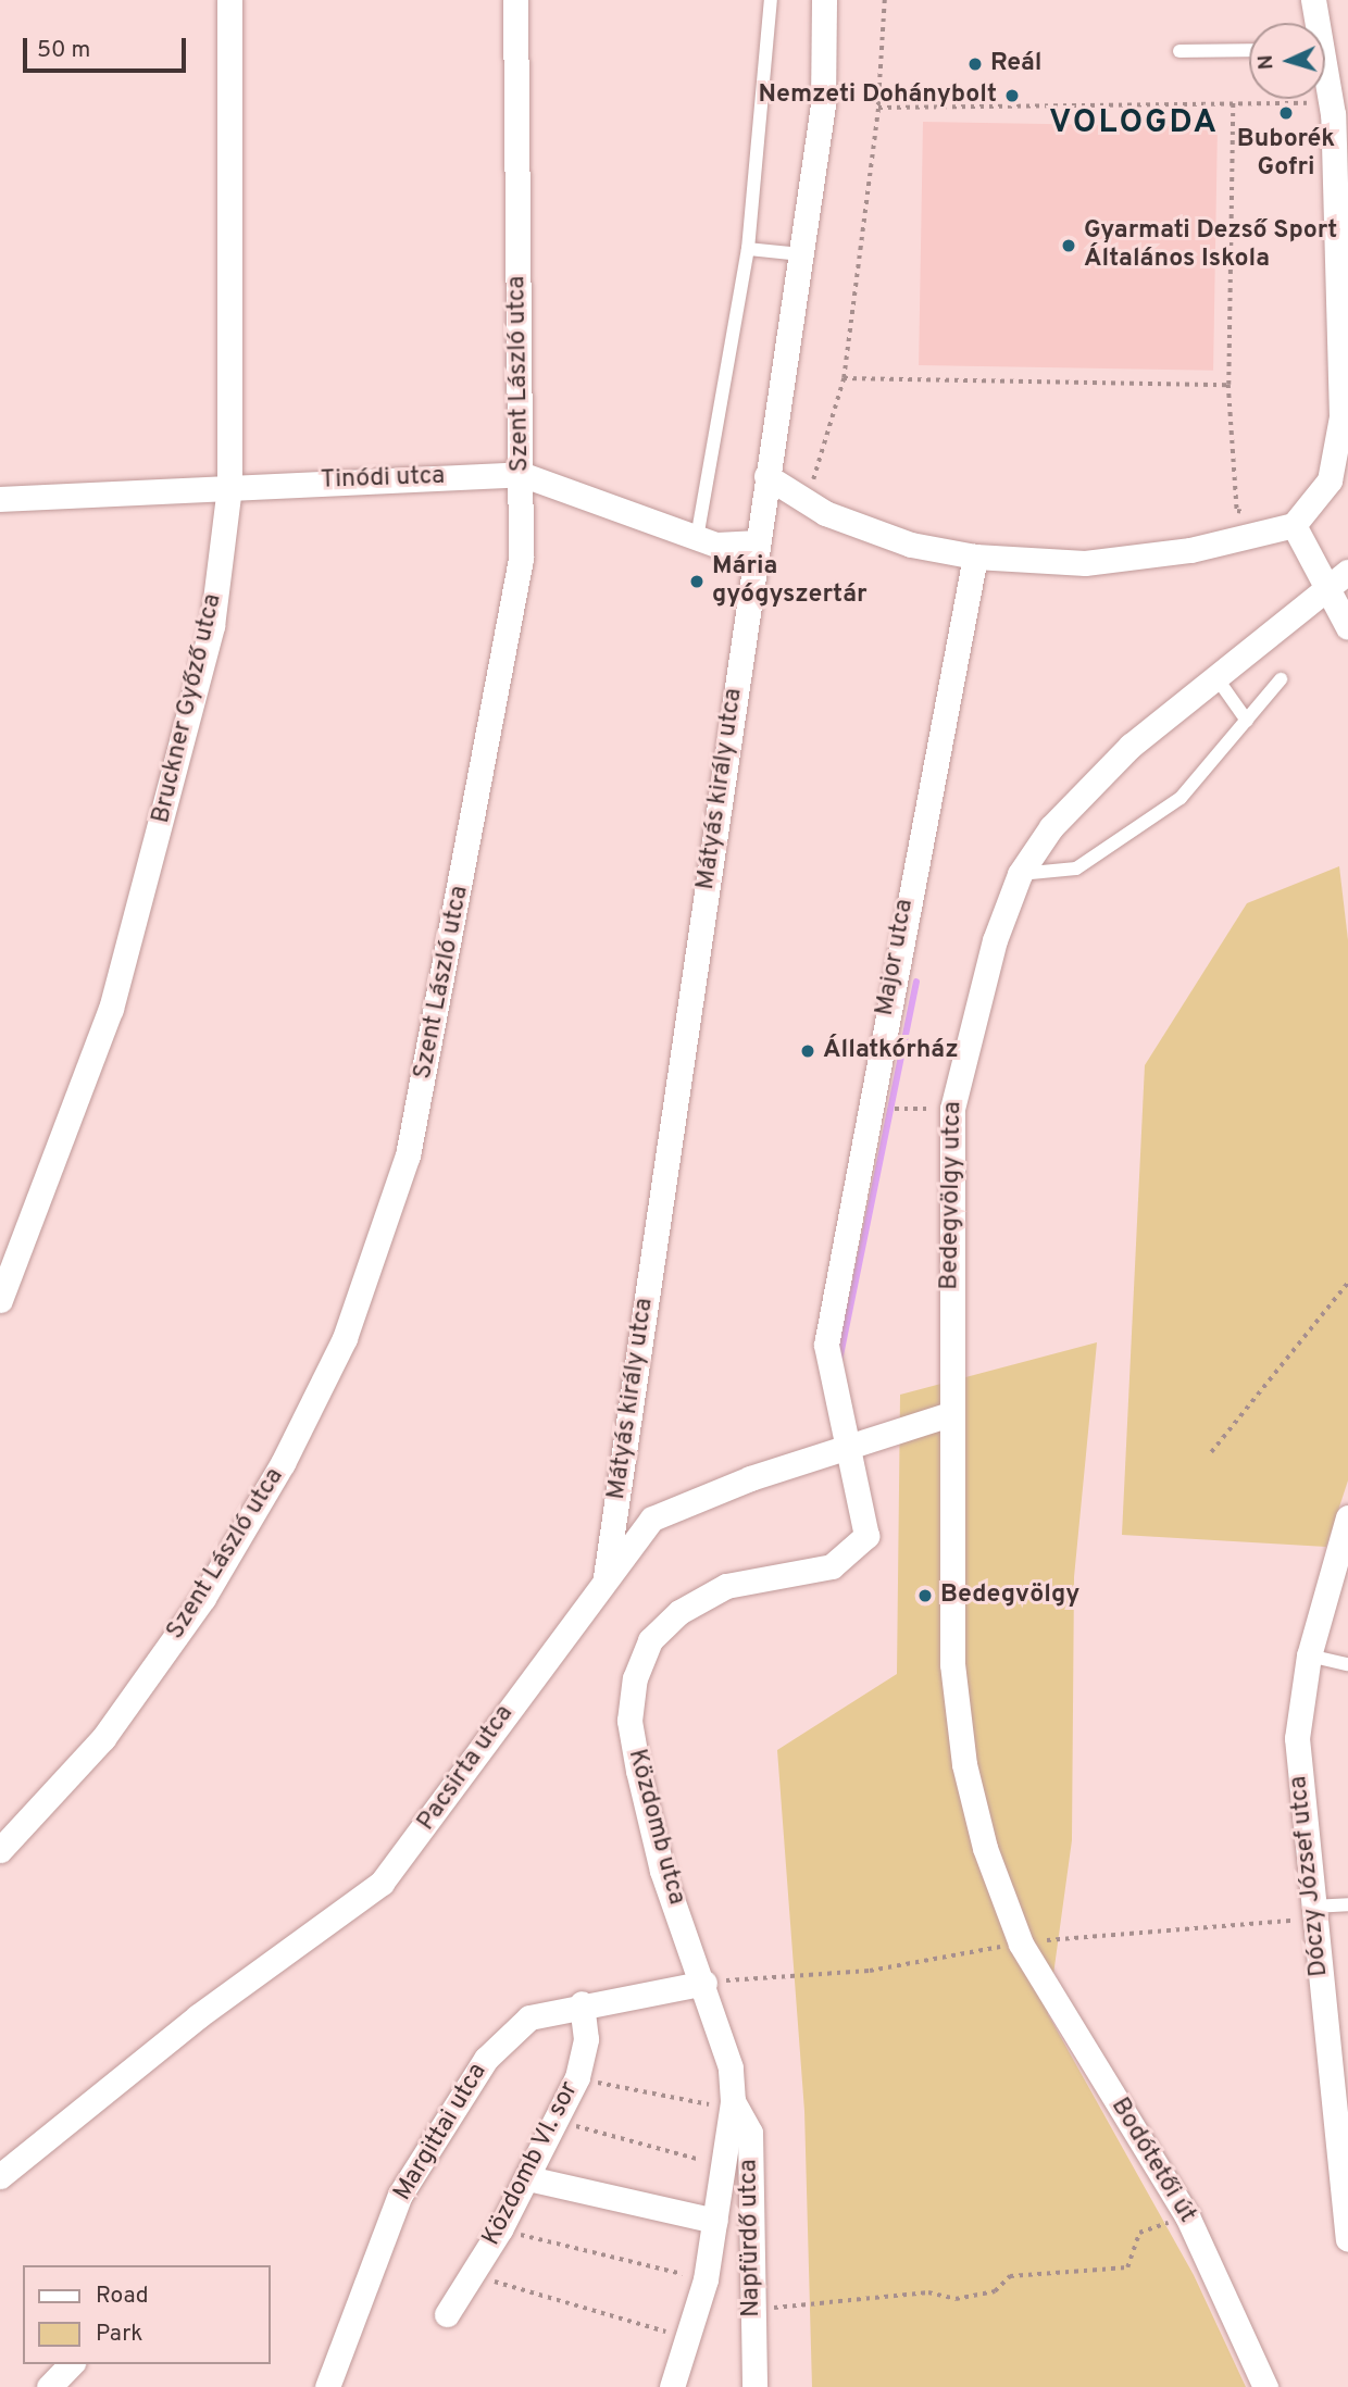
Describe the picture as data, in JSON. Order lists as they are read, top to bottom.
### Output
{
  "streets": {
    "street": [
      "Szent László utca",
      "Tinódi utca",
      "Bruckner Győző utca",
      "Mátyás király utca",
      "Major utca",
      "Bedegvölgy utca",
      "Pacsirta utca",
      "Közdomb utca",
      "Dóczy József utca",
      "Margittai utca",
      "Bodótetői út",
      "Közdomb VI. sor",
      "Napfürdő utca"
    ]
  },
  "crossings": [
    ["Szent László utca", "Tinódi utca"],
    ["Tinódi utca", "Bruckner Győző utca"],
    ["Tinódi utca", "Mátyás király utca"],
    ["Mátyás király utca", "Pacsirta utca"],
    ["Major utca", "Pacsirta utca"],
    ["Major utca", "Közdomb utca"],
    ["Bedegvölgy utca", "Pacsirta utca"],
    ["Bedegvölgy utca", "Bodótetői út"],
    ["Pacsirta utca", "Közdomb utca"],
    ["Közdomb utca", "Margittai utca"],
    ["Közdomb utca", "Napfürdő utca"],
    ["Margittai utca", "Közdomb VI. sor"]
  ],
  "districts": ["VOLOGDA"],
  "places": [
    "Reál",
    "Nemzeti Dohánybolt",
    "Buborék Gofri",
    "Gyarmati Dezső Sport Általános Iskola",
    "Mária gyógyszertár",
    "Állatkórház",
    "Bedegvölgy"
  ],
  "legend": ["Road", "Park"],
  "scale_bar": "50 m",
  "north": "left"
}
